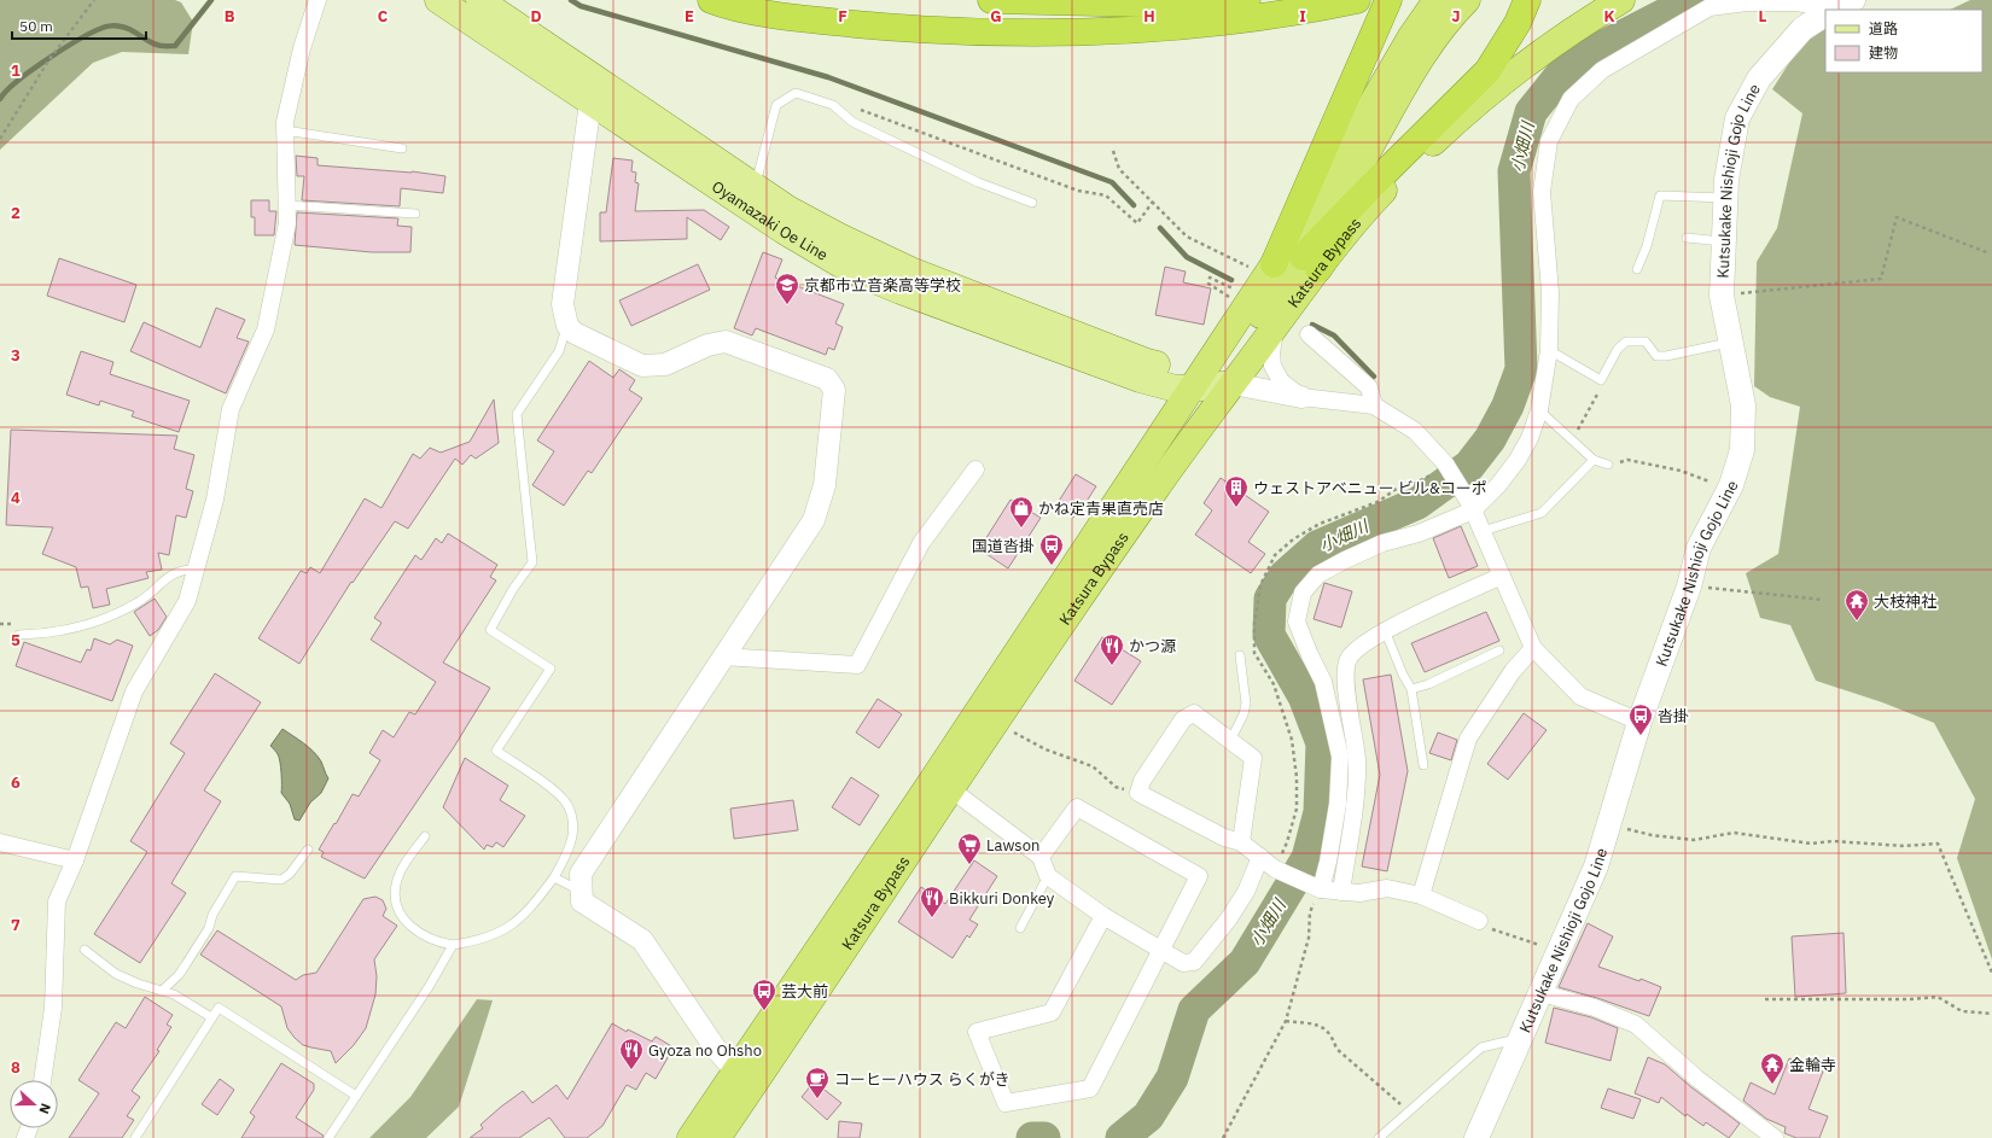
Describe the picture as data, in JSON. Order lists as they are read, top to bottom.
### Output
{
  "streets": {
    "highway": ["Katsura Bypass"],
    "main road": ["Kutsukake Nishioji Gojo Line", "Oyamazaki Oe Line"]
  },
  "crossings": [
    ["Oyamazaki Oe Line", "Katsura Bypass"]
  ],
  "water": ["小畑川"],
  "places": {
    "school or university": ["京都市立音楽高等学校"],
    "building": ["ウェストアベニュー ビル&コーポ"],
    "shop": ["かね定青果直売店"],
    "bus stop": ["国道沓掛", "沓掛", "芸大前"],
    "temple": ["大枝神社", "金輪寺"],
    "restaurant": ["かつ源", "Bikkuri Donkey", "Gyoza no Ohsho"],
    "supermarket": ["Lawson"],
    "cafe": ["コーヒーハウス らくがき"]
  },
  "legend": ["道路", "建物"],
  "scale_bar": "50 m",
  "north": "right",
  "grid": {
    "columns": [
      "B",
      "C",
      "D",
      "E",
      "F",
      "G",
      "H",
      "I",
      "J",
      "K",
      "L"
    ],
    "rows": [
      "1",
      "2",
      "3",
      "4",
      "5",
      "6",
      "7",
      "8"
    ]
  }
}
